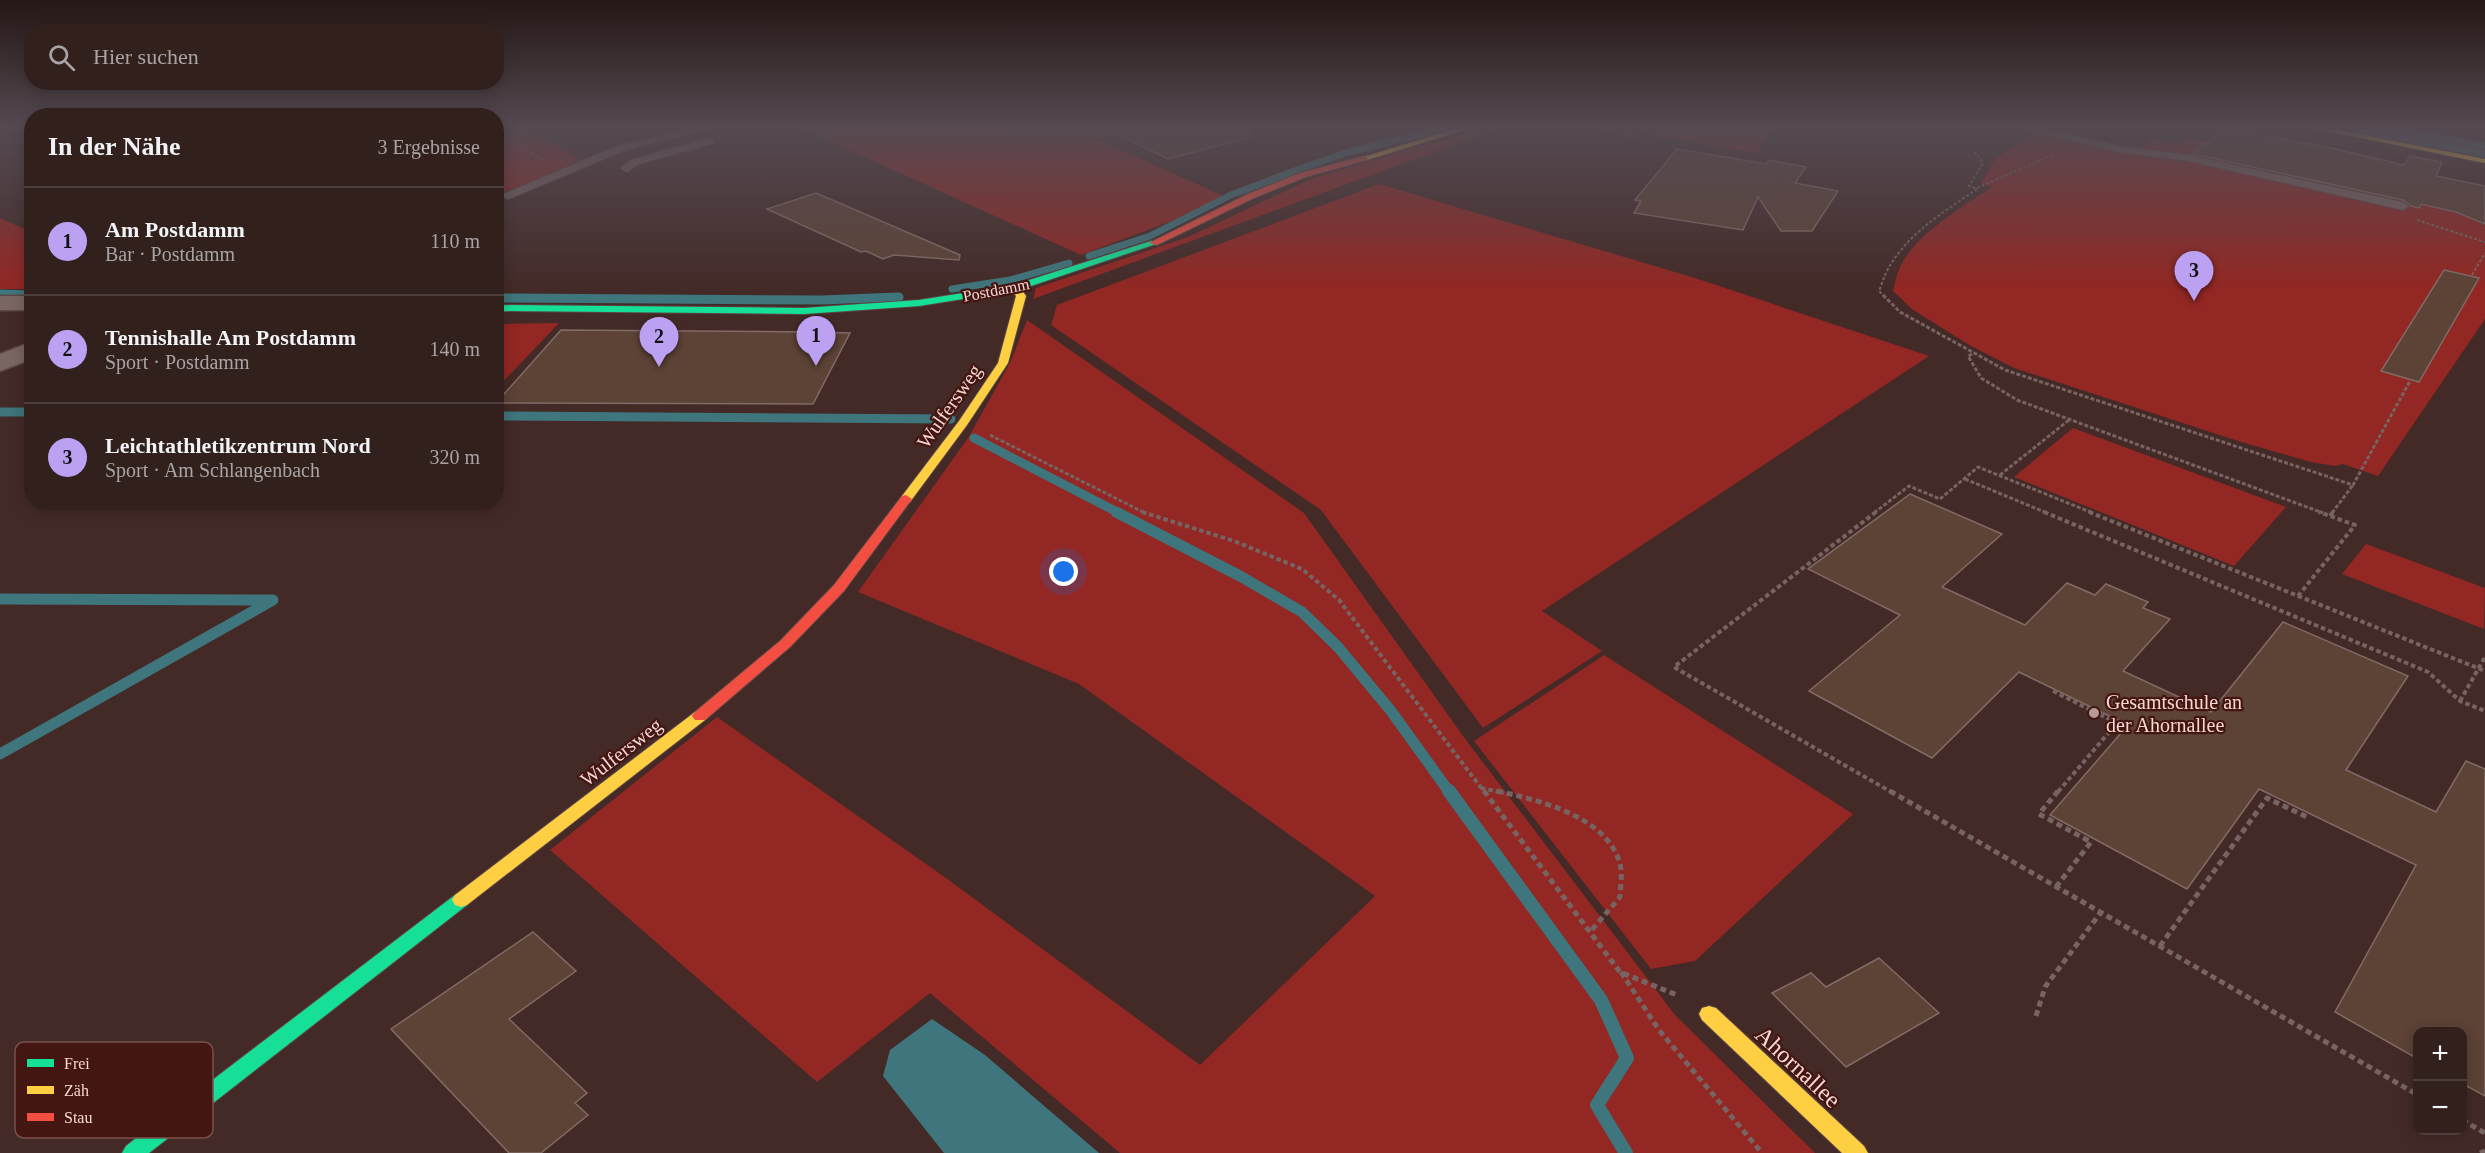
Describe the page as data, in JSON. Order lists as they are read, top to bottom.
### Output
{
  "streets": {
    "street": ["Postdamm", "Wulfersweg", "Ahornallee"]
  },
  "crossings": [
    ["Postdamm", "Wulfersweg"]
  ],
  "places": ["Gesamtschule an der Ahornallee"],
  "legend": ["Frei", "Zäh", "Stau"],
  "page": {
    "search": "Hier suchen",
    "heading": ["In der Nähe", "3 Ergebnisse"],
    "list": [
      {
        "mark": "1",
        "name": "Am Postdamm",
        "note": "Bar · Postdamm",
        "value": "110 m"
      },
      {
        "mark": "2",
        "name": "Tennishalle Am Postdamm",
        "note": "Sport · Postdamm",
        "value": "140 m"
      },
      {
        "mark": "3",
        "name": "Leichtathletikzentrum Nord",
        "note": "Sport · Am Schlangenbach",
        "value": "320 m"
      }
    ],
    "pins": ["3", "1", "2"],
    "map_buttons": ["+", "−"]
  }
}
